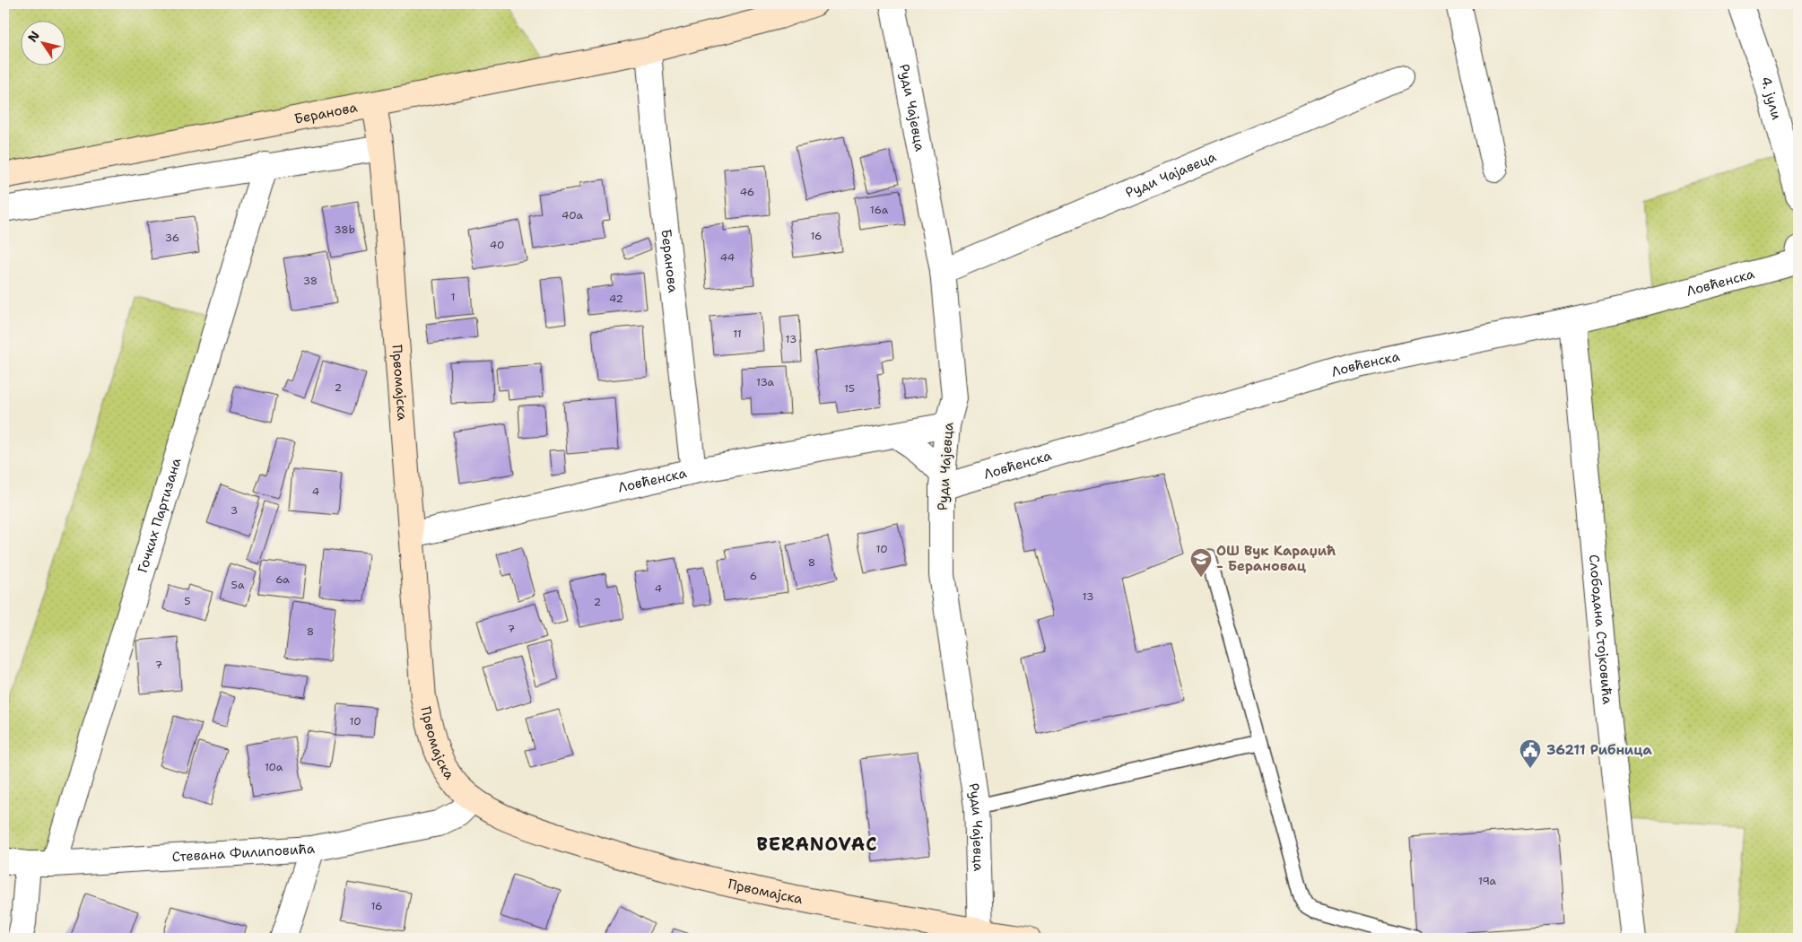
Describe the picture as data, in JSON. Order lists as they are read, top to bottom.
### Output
{
  "streets": {
    "main road": ["Беранова", "Првомајска"],
    "street": [
      "4. јули",
      "Руди Чајевца",
      "Руди Чајавеца",
      "Ловћенска",
      "Гочких Партизана",
      "Слободана Стојковића",
      "Стевана Филиповића"
    ]
  },
  "crossings": [
    ["Руди Чајевца", "Руди Чајавеца"],
    ["Руди Чајевца", "Ловћенска"],
    ["Руди Чајевца", "Првомајска"],
    ["Беранова", "Ловћенска"],
    ["Беранова", "Првомајска"],
    ["Ловћенска", "Првомајска"],
    ["Ловћенска", "Слободана Стојковића"],
    ["Првомајска", "Стевана Филиповића"],
    ["Гочких Партизана", "Стевана Филиповића"]
  ],
  "districts": ["BERANOVAC"],
  "places": {
    "school or university": ["ОШ Вук Караџић - Берановац"],
    "public building": ["36211 Рибница"]
  },
  "house_numbers": [
    "46",
    "16a",
    "40a",
    "38b",
    "16",
    "36",
    "40",
    "44",
    "38",
    "1",
    "42",
    "11",
    "13",
    "13a",
    "2",
    "15",
    "4",
    "3",
    "10",
    "8",
    "6",
    "6a",
    "5a",
    "4",
    "13",
    "5",
    "2",
    "7",
    "8",
    "7",
    "10",
    "10a",
    "19a",
    "16"
  ],
  "north": "top left"
}
